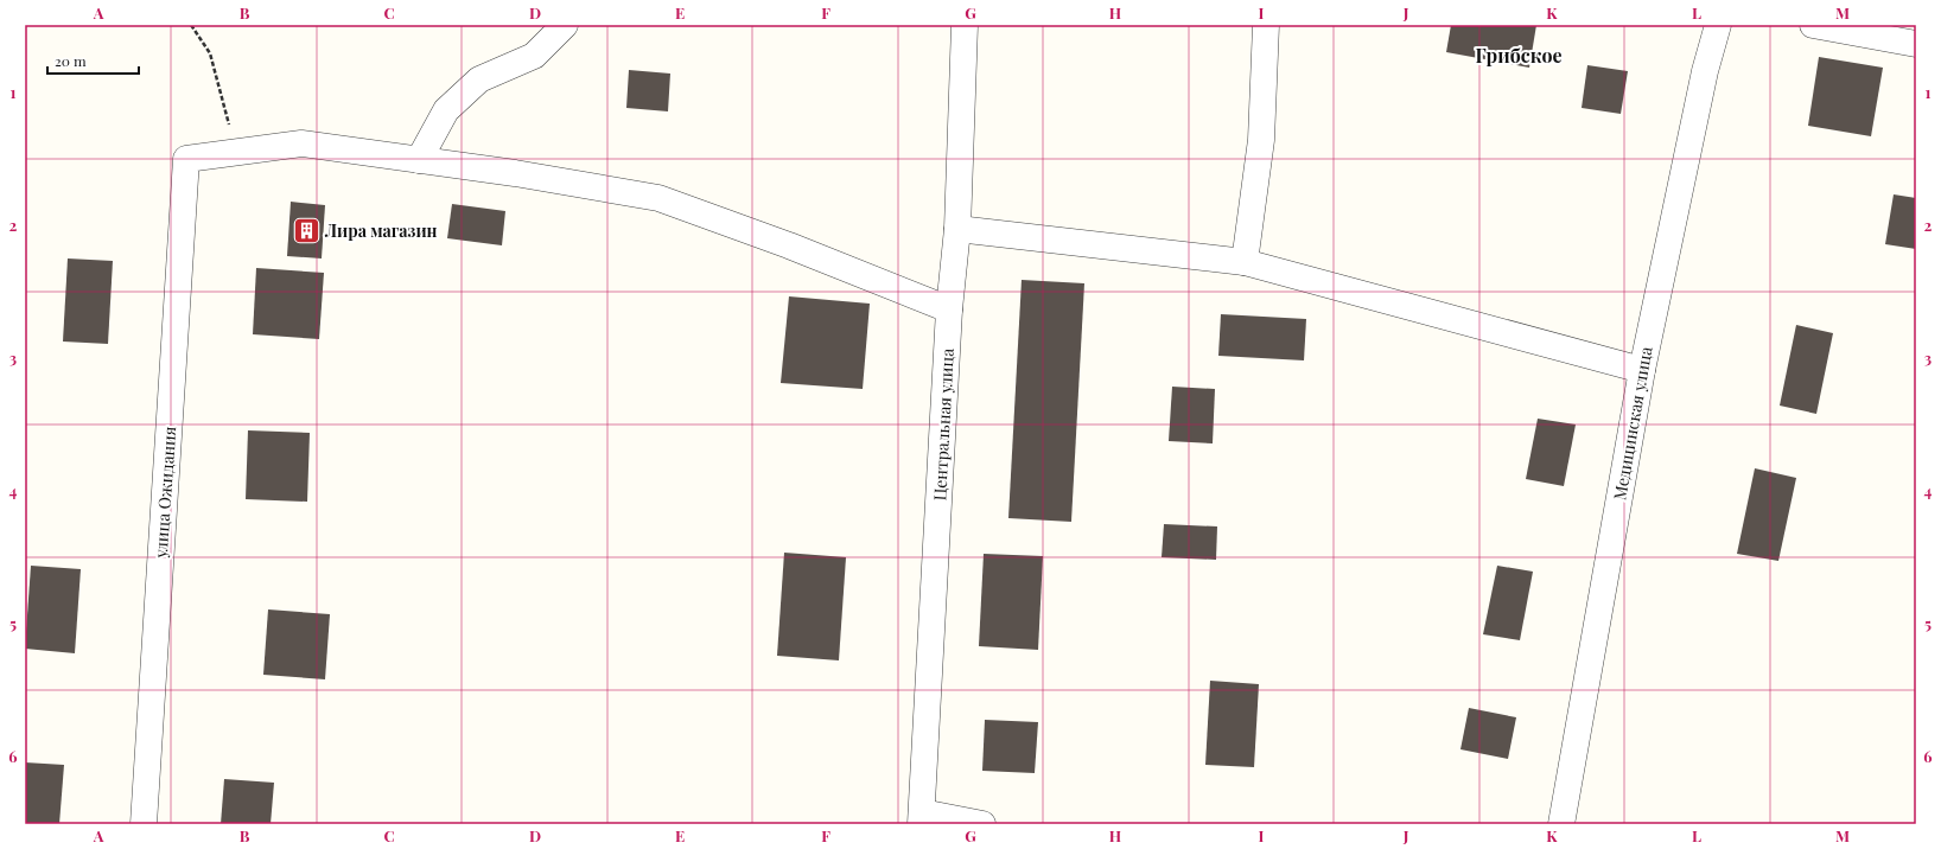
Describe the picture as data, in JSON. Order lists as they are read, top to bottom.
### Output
{
  "streets": {
    "street": ["Медицинская улица", "Центральная улица", "улица Ожидания"]
  },
  "districts": ["Грибское"],
  "places": {
    "building": ["Лира магазин"]
  },
  "scale_bar": "20 m",
  "grid": {
    "columns": [
      "A",
      "B",
      "C",
      "D",
      "E",
      "F",
      "G",
      "H",
      "I",
      "J",
      "K",
      "L",
      "M"
    ],
    "rows": [
      "1",
      "2",
      "3",
      "4",
      "5",
      "6"
    ]
  }
}
